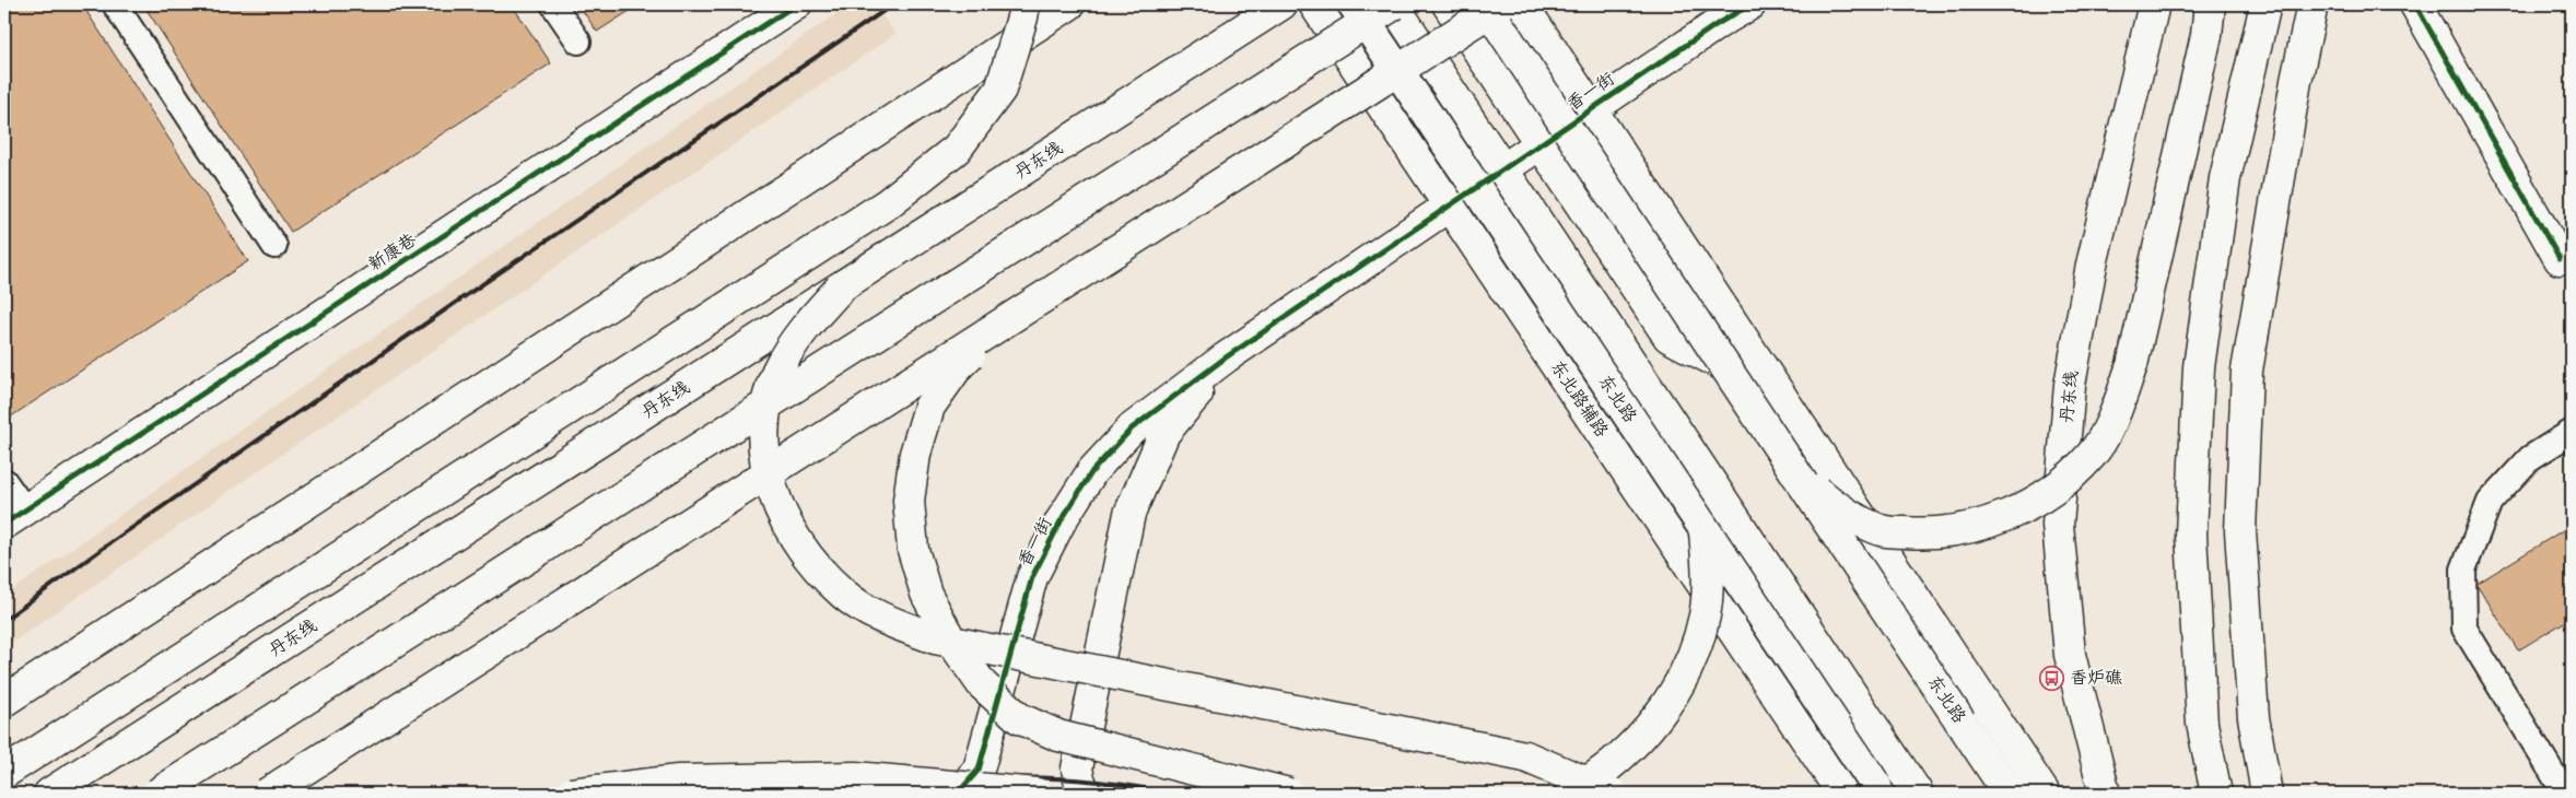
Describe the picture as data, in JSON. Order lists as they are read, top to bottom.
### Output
{
  "streets": {
    "main road": [
      "香一街",
      "丹东线",
      "新康巷",
      "东北路辅路",
      "东北路"
    ]
  },
  "crossings": [
    ["香一街", "东北路辅路"],
    ["香一街", "东北路"]
  ],
  "places": {
    "bus stop": ["香炉礁"]
  }
}
